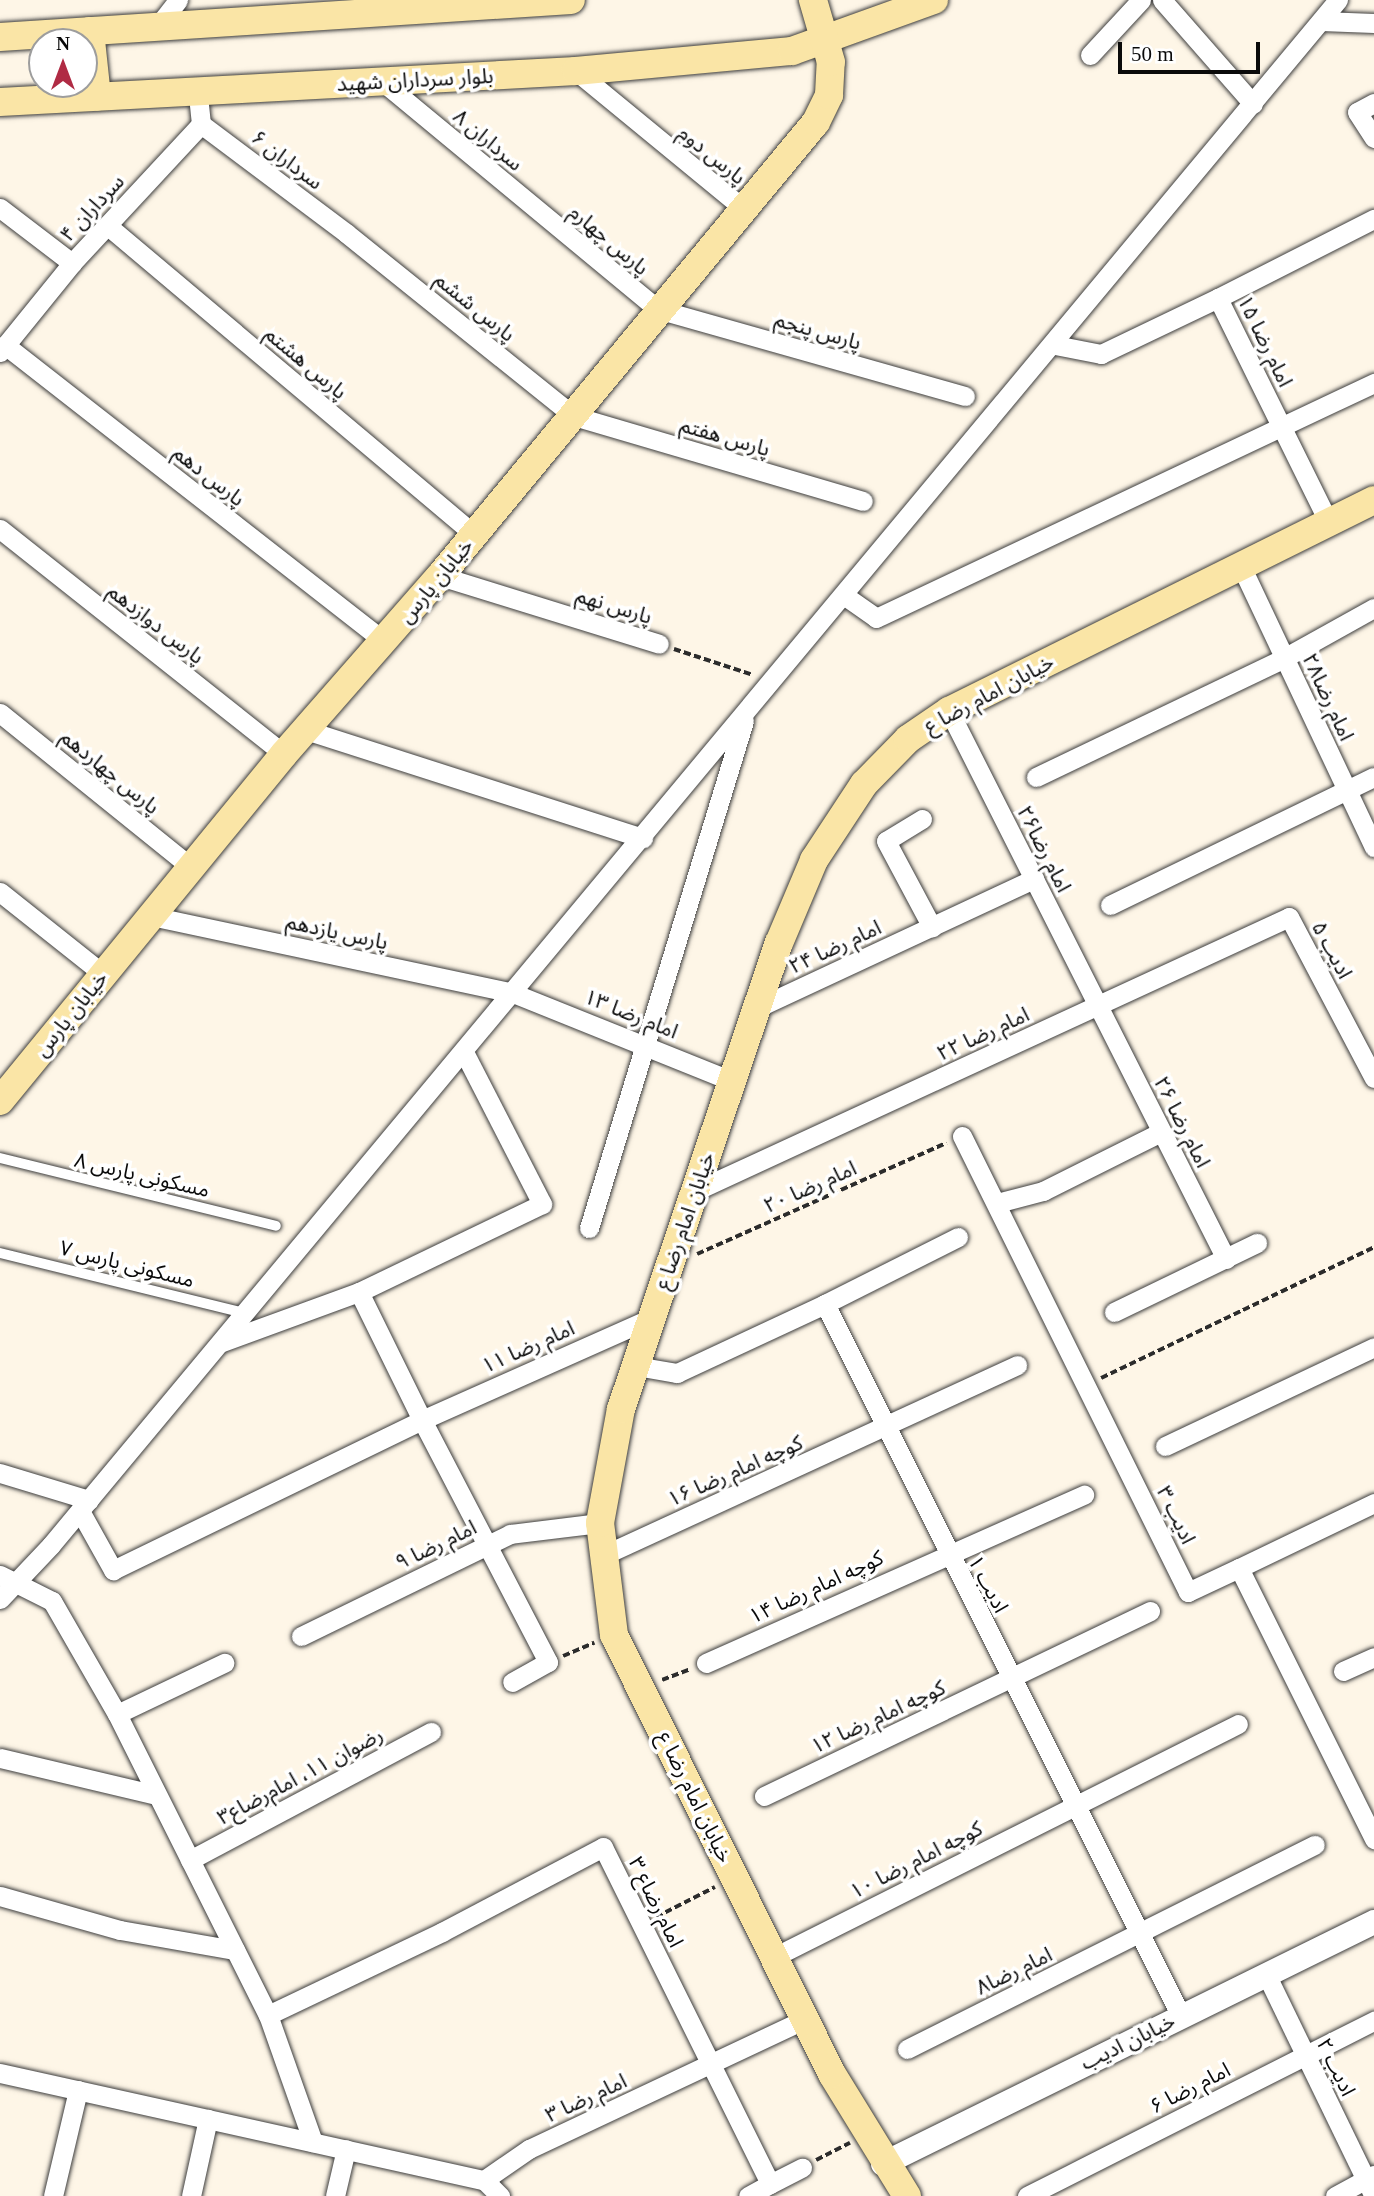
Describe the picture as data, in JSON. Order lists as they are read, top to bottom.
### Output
{
  "streets": {
    "main road": ["بلوار سرداران شهید", "خیابان پارس", "خیابان امام رضا ع"],
    "street": [
      "سرداران ۸",
      "پارس‌‌ دوم",
      "سرداران ۶",
      "سرداران ۴",
      "پارس‌‌ چهارم",
      "پارس‌‌ ششم",
      "پارس‌‌ پنجم",
      "۱۵ امام رضا",
      "پارس‌‌ هشتم",
      "پارس‌‌ هفتم",
      "پارس‌‌ دهم",
      "پارس‌‌ نهم",
      "پارس‌‌ دوازدهم",
      "امام رضا۲۸",
      "پارس‌‌ چهاردهم",
      "امام رضا۲۶",
      "پارس‌‌ یازدهم",
      "امام رضا ۲۴",
      "ادیب ۵",
      "امام رضا ۱۳",
      "امام رضا ۲۲",
      "امام رضا ۲۶",
      "امام رضا ۱۱",
      "کوچه امام رضا ۱۶",
      "ادیب ۳",
      "امام رضا ۹",
      "ادیب ۱",
      "کوچه امام رضا ۱۴",
      "کوچه امام رضا ۱۲",
      "رضوان ۱۱، امام‌رضا‌ع‌۳",
      "کوچه امام رضا ۱۰",
      "امام رضا‌ع ۳",
      "امام رضا۸",
      "خیابان ادیب",
      "ادیب ۲",
      "امام رضا ۶",
      "امام رضا ۳"
    ],
    "lane": ["مسکونی پارس ۸", "مسکونی ‌پارس ۷"],
    "path": ["امام رضا ۲۰"]
  },
  "crossings": [
    ["بلوار سرداران شهید", "سرداران ۸"],
    ["بلوار سرداران شهید", "پارس‌‌ دوم"],
    ["بلوار سرداران شهید", "خیابان پارس"],
    ["سرداران ۸", "پارس‌‌ چهارم"],
    ["پارس‌‌ دوم", "خیابان پارس"],
    ["سرداران ۶", "سرداران ۴"],
    ["سرداران ۶", "پارس‌‌ ششم"],
    ["سرداران ۴", "پارس‌‌ هشتم"],
    ["سرداران ۴", "پارس‌‌ دهم"],
    ["پارس‌‌ چهارم", "پارس‌‌ پنجم"],
    ["پارس‌‌ چهارم", "خیابان پارس"],
    ["پارس‌‌ ششم", "پارس‌‌ هفتم"],
    ["پارس‌‌ ششم", "خیابان پارس"],
    ["پارس‌‌ پنجم", "خیابان پارس"],
    ["۱۵ امام رضا", "خیابان امام رضا ع"],
    ["پارس‌‌ هشتم", "خیابان پارس"],
    ["پارس‌‌ هفتم", "خیابان پارس"],
    ["پارس‌‌ دهم", "خیابان پارس"],
    ["خیابان پارس", "پارس‌‌ نهم"],
    ["خیابان پارس", "پارس‌‌ دوازدهم"],
    ["خیابان پارس", "پارس‌‌ چهاردهم"],
    ["خیابان پارس", "پارس‌‌ یازدهم"],
    ["خیابان امام رضا ع", "امام رضا۲۸"],
    ["خیابان امام رضا ع", "امام رضا۲۶"],
    ["خیابان امام رضا ع", "امام رضا ۲۴"],
    ["خیابان امام رضا ع", "امام رضا ۱۳"],
    ["خیابان امام رضا ع", "امام رضا ۲۲"],
    ["خیابان امام رضا ع", "امام رضا ۲۰"],
    ["خیابان امام رضا ع", "امام رضا ۱۱"],
    ["خیابان امام رضا ع", "کوچه امام رضا ۱۶"],
    ["خیابان امام رضا ع", "امام رضا ۹"],
    ["خیابان امام رضا ع", "کوچه امام رضا ۱۰"],
    ["خیابان امام رضا ع", "خیابان ادیب"],
    ["خیابان امام رضا ع", "امام رضا ۳"],
    ["امام رضا۲۶", "امام رضا ۲۴"],
    ["امام رضا۲۶", "امام رضا ۲۲"],
    ["امام رضا۲۶", "امام رضا ۲۶"],
    ["پارس‌‌ یازدهم", "امام رضا ۱۳"],
    ["ادیب ۵", "امام رضا ۲۲"],
    ["امام رضا ۲۲", "امام رضا ۲۶"],
    ["امام رضا ۲۰", "ادیب ۳"],
    ["کوچه امام رضا ۱۶", "ادیب ۱"],
    ["ادیب ۱", "کوچه امام رضا ۱۴"],
    ["ادیب ۱", "کوچه امام رضا ۱۲"],
    ["ادیب ۱", "کوچه امام رضا ۱۰"],
    ["ادیب ۱", "امام رضا۸"],
    ["ادیب ۱", "خیابان ادیب"],
    ["امام رضا‌ع ۳", "امام رضا ۳"],
    ["خیابان ادیب", "ادیب ۲"],
    ["ادیب ۲", "امام رضا ۶"]
  ],
  "scale_bar": "50 m",
  "north": "top"
}
